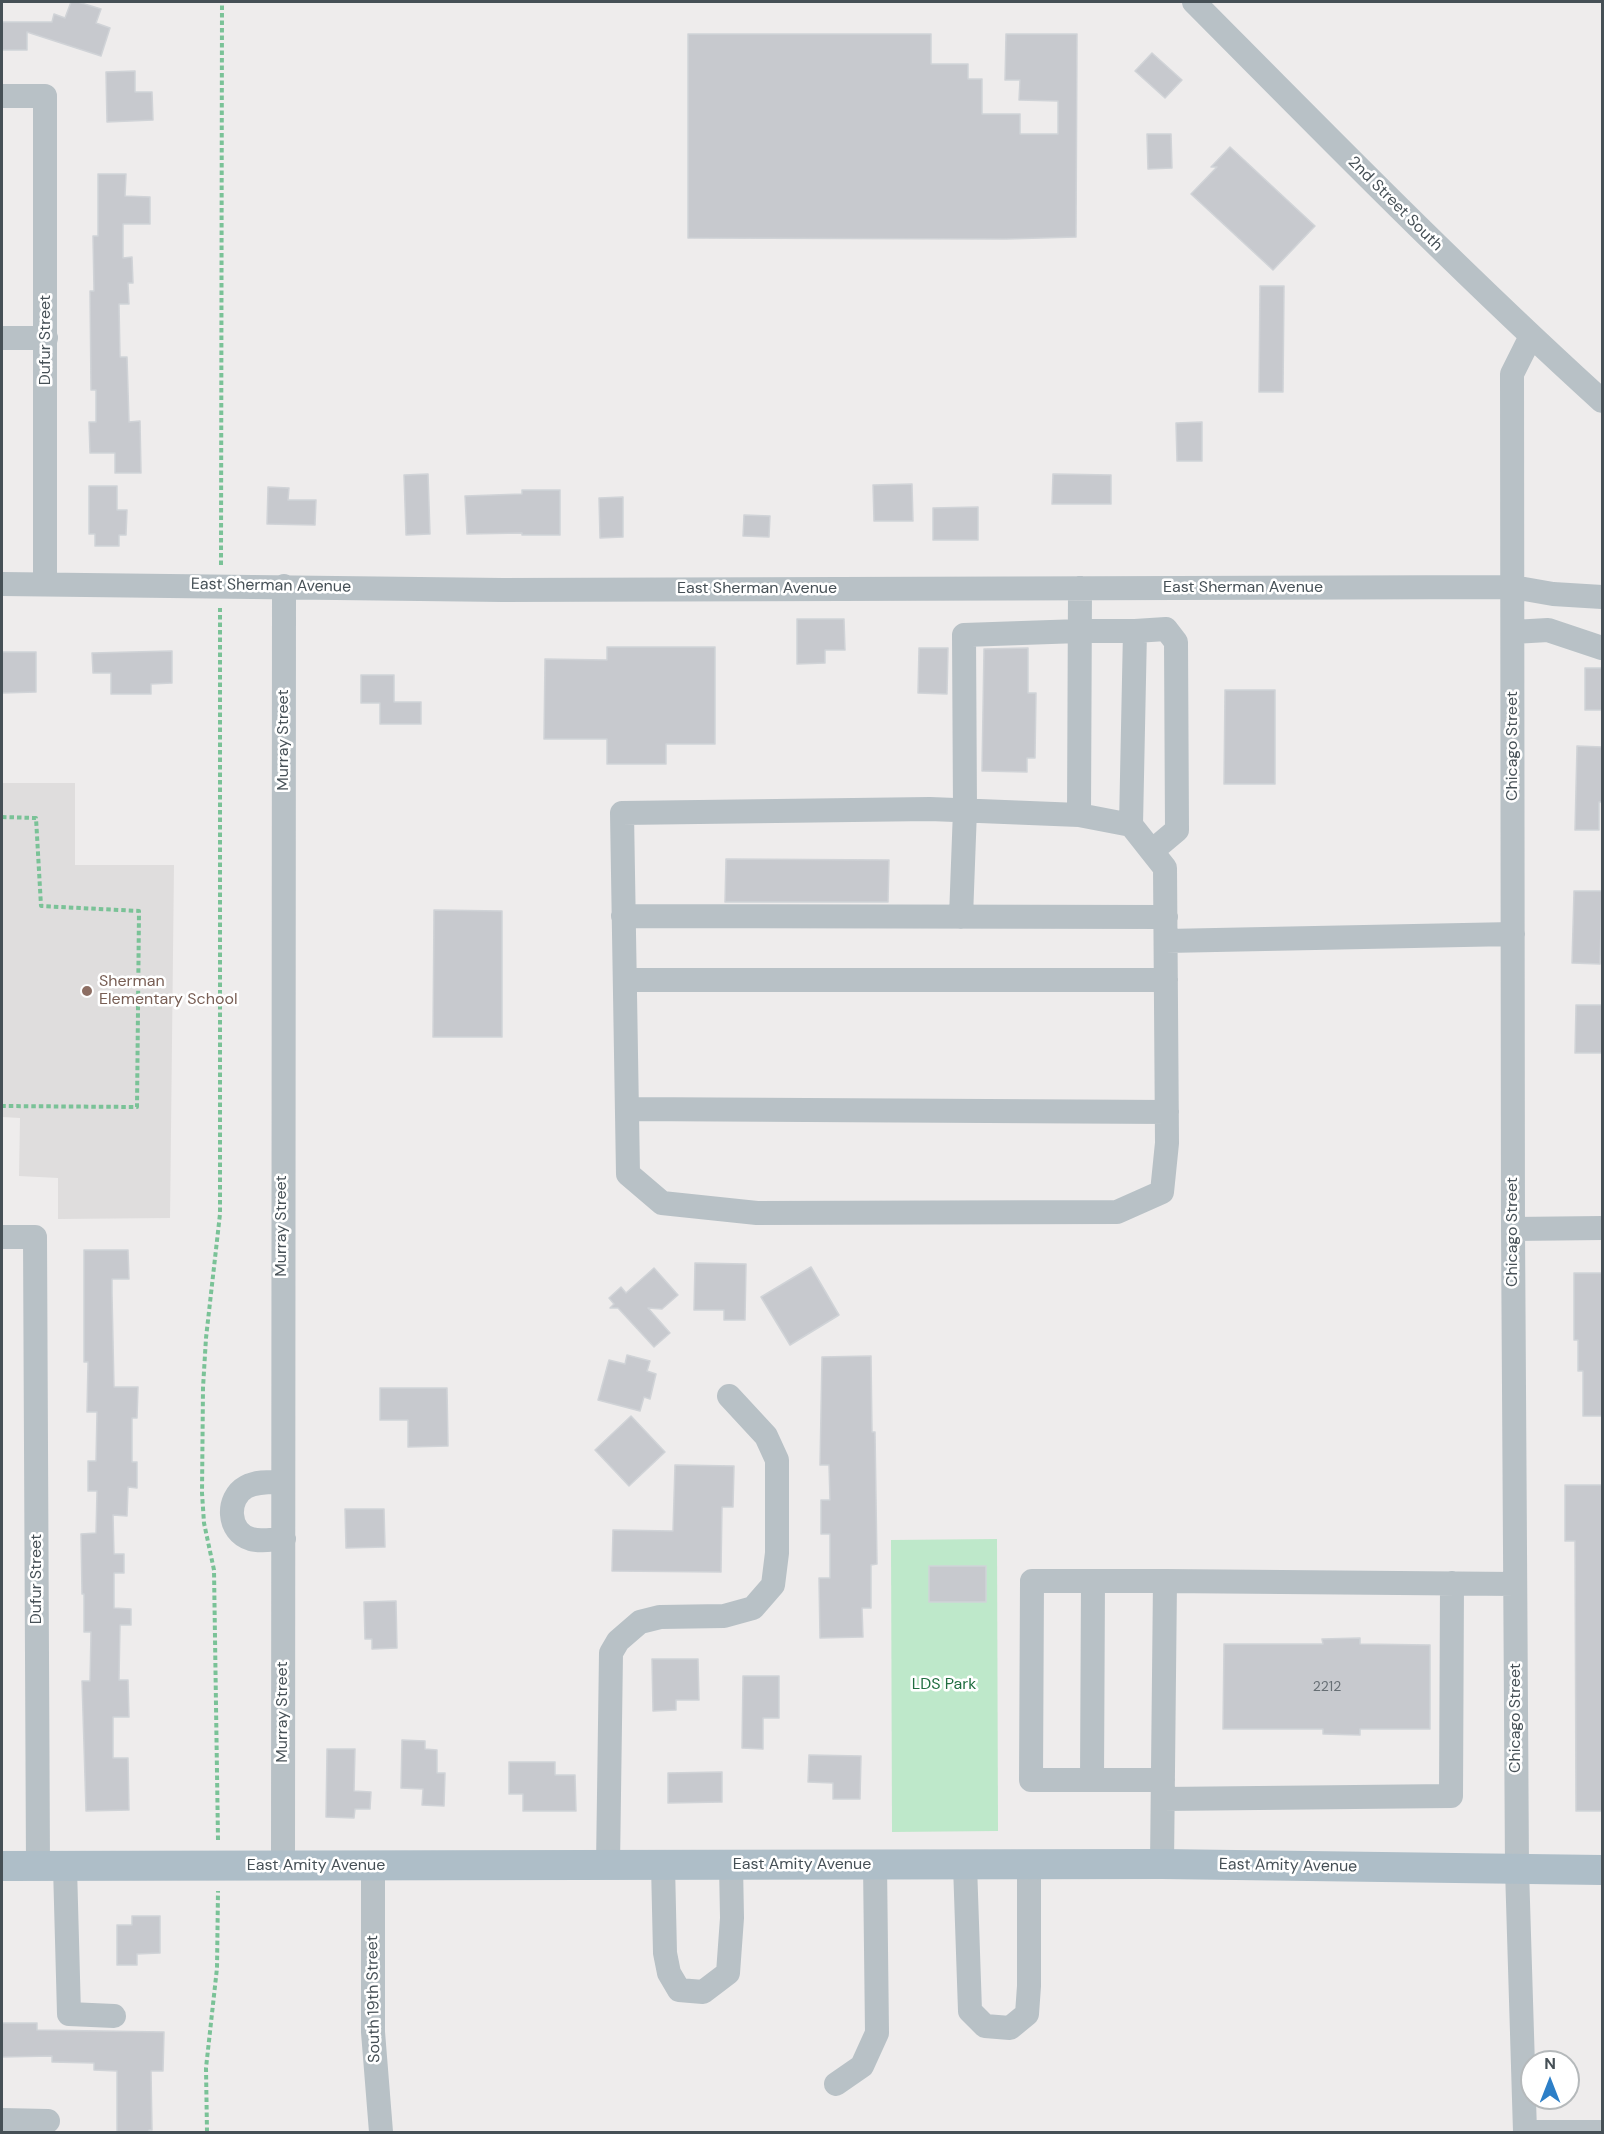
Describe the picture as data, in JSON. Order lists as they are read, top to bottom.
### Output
{
  "streets": {
    "main road": ["East Amity Avenue"],
    "street": [
      "2nd Street South",
      "Dufur Street",
      "East Sherman Avenue",
      "Murray Street",
      "Chicago Street",
      "South 19th Street"
    ]
  },
  "crossings": [
    ["2nd Street South", "Chicago Street"],
    ["Dufur Street", "East Sherman Avenue"],
    ["Dufur Street", "East Amity Avenue"],
    ["East Sherman Avenue", "Murray Street"],
    ["East Sherman Avenue", "Chicago Street"],
    ["Murray Street", "East Amity Avenue"],
    ["Chicago Street", "East Amity Avenue"],
    ["East Amity Avenue", "South 19th Street"]
  ],
  "parks": ["LDS Park"],
  "places": ["Sherman Elementary School"],
  "house_numbers": ["2212"],
  "north": "top"
}
